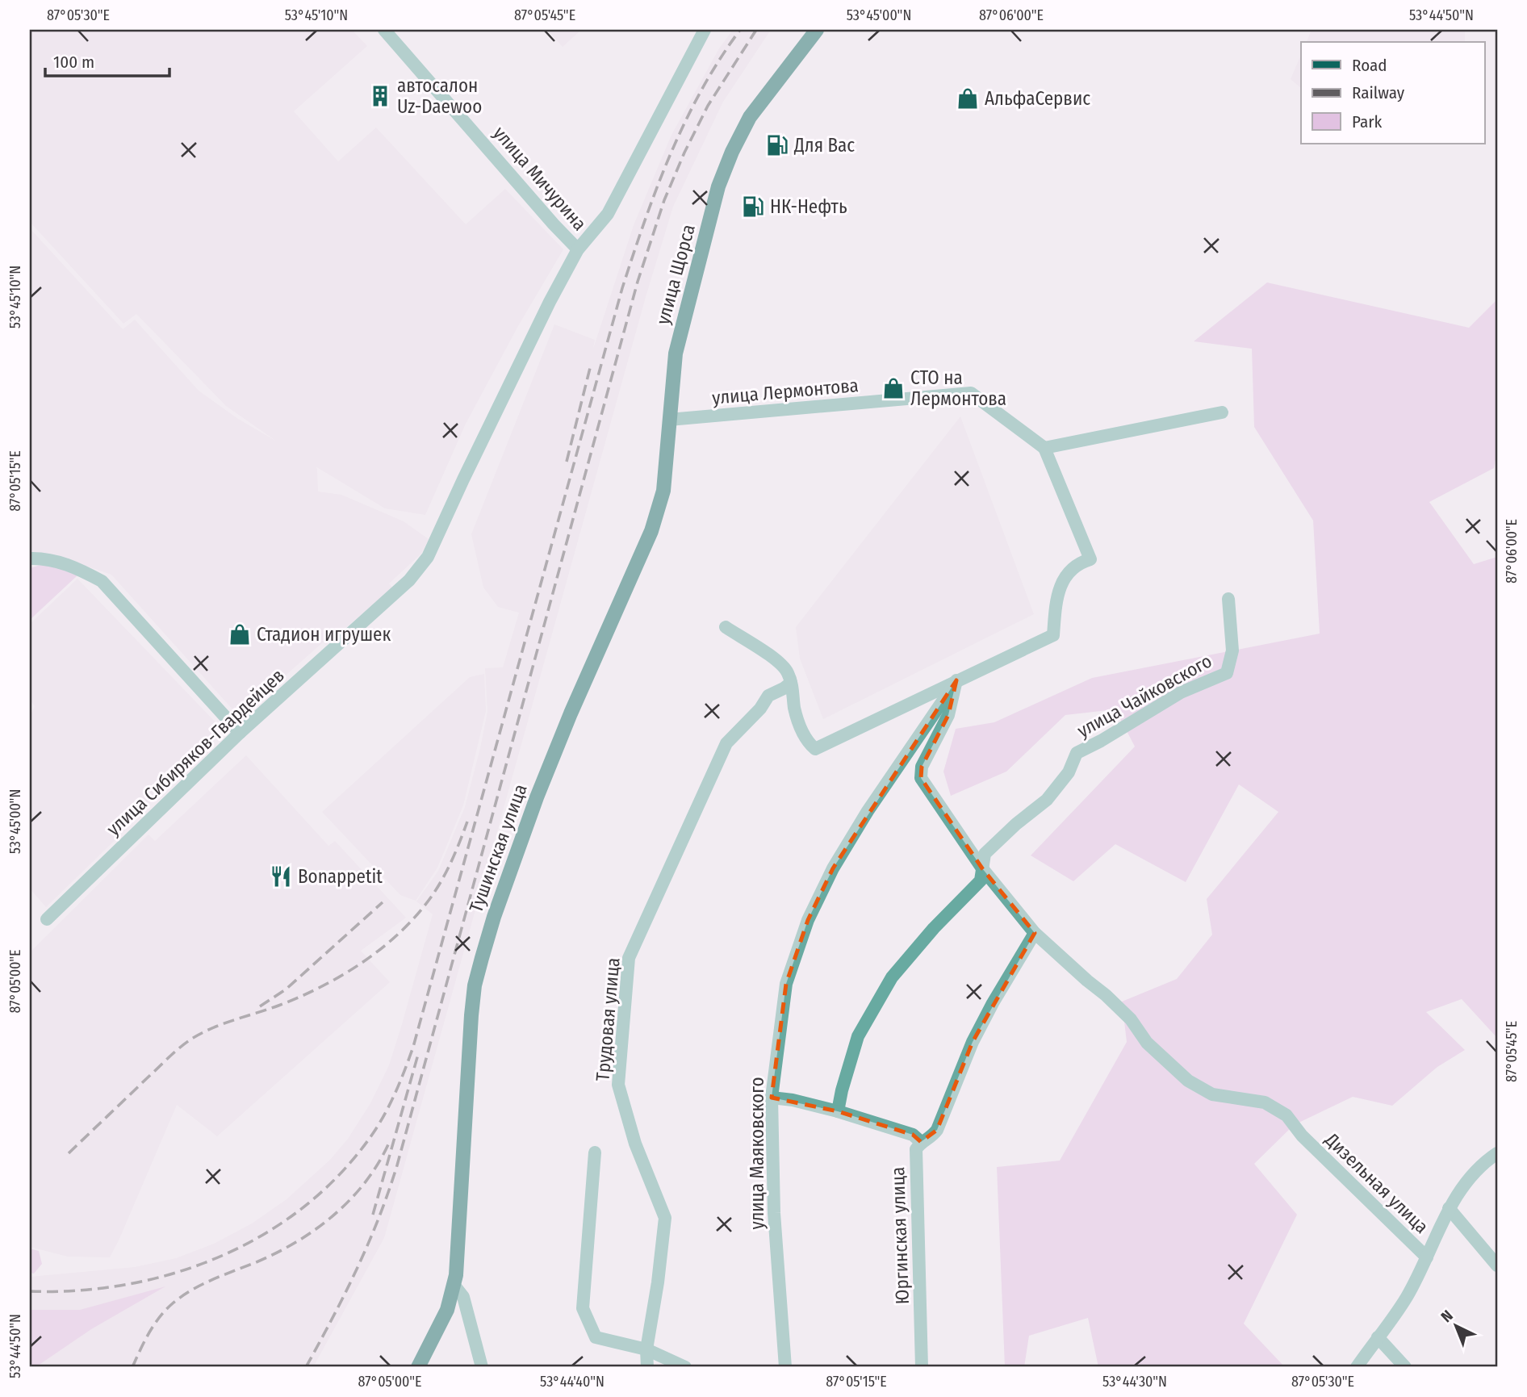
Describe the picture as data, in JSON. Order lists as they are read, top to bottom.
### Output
{
  "streets": {
    "main road": ["улица Щорса", "Тушинская улица"],
    "street": [
      "улица Мичурина",
      "улица Лермонтова",
      "улица Чайковского",
      "улица Сибиряков-Гвардейцев",
      "Трудовая улица",
      "улица Маяковского",
      "Дизельная улица",
      "Юргинская улица"
    ]
  },
  "crossings": [
    ["улица Мичурина", "улица Сибиряков-Гвардейцев"],
    ["улица Щорса", "улица Лермонтова"],
    ["улица Щорса", "Тушинская улица"],
    ["улица Чайковского", "Дизельная улица"],
    ["улица Маяковского", "Дизельная улица"]
  ],
  "places": {
    "building": ["автосалон Uz-Daewoo"],
    "shop": ["АльфаСервис", "СТО на Лермонтова", "Стадион игрушек"],
    "fuel station": ["Для Вас", "НК-Нефть"],
    "restaurant": ["Bonappetit"]
  },
  "legend": ["Road", "Railway", "Park"],
  "scale_bar": "100 m",
  "north": "top left",
  "coordinates": [
    "87°05'30\"E",
    "53°45'10\"N",
    "87°05'45\"E",
    "53°45'00\"N",
    "87°06'00\"E",
    "53°44'50\"N",
    "87°05'15\"E",
    "87°05'00\"E",
    "53°44'40\"N",
    "53°44'30\"N"
  ]
}
